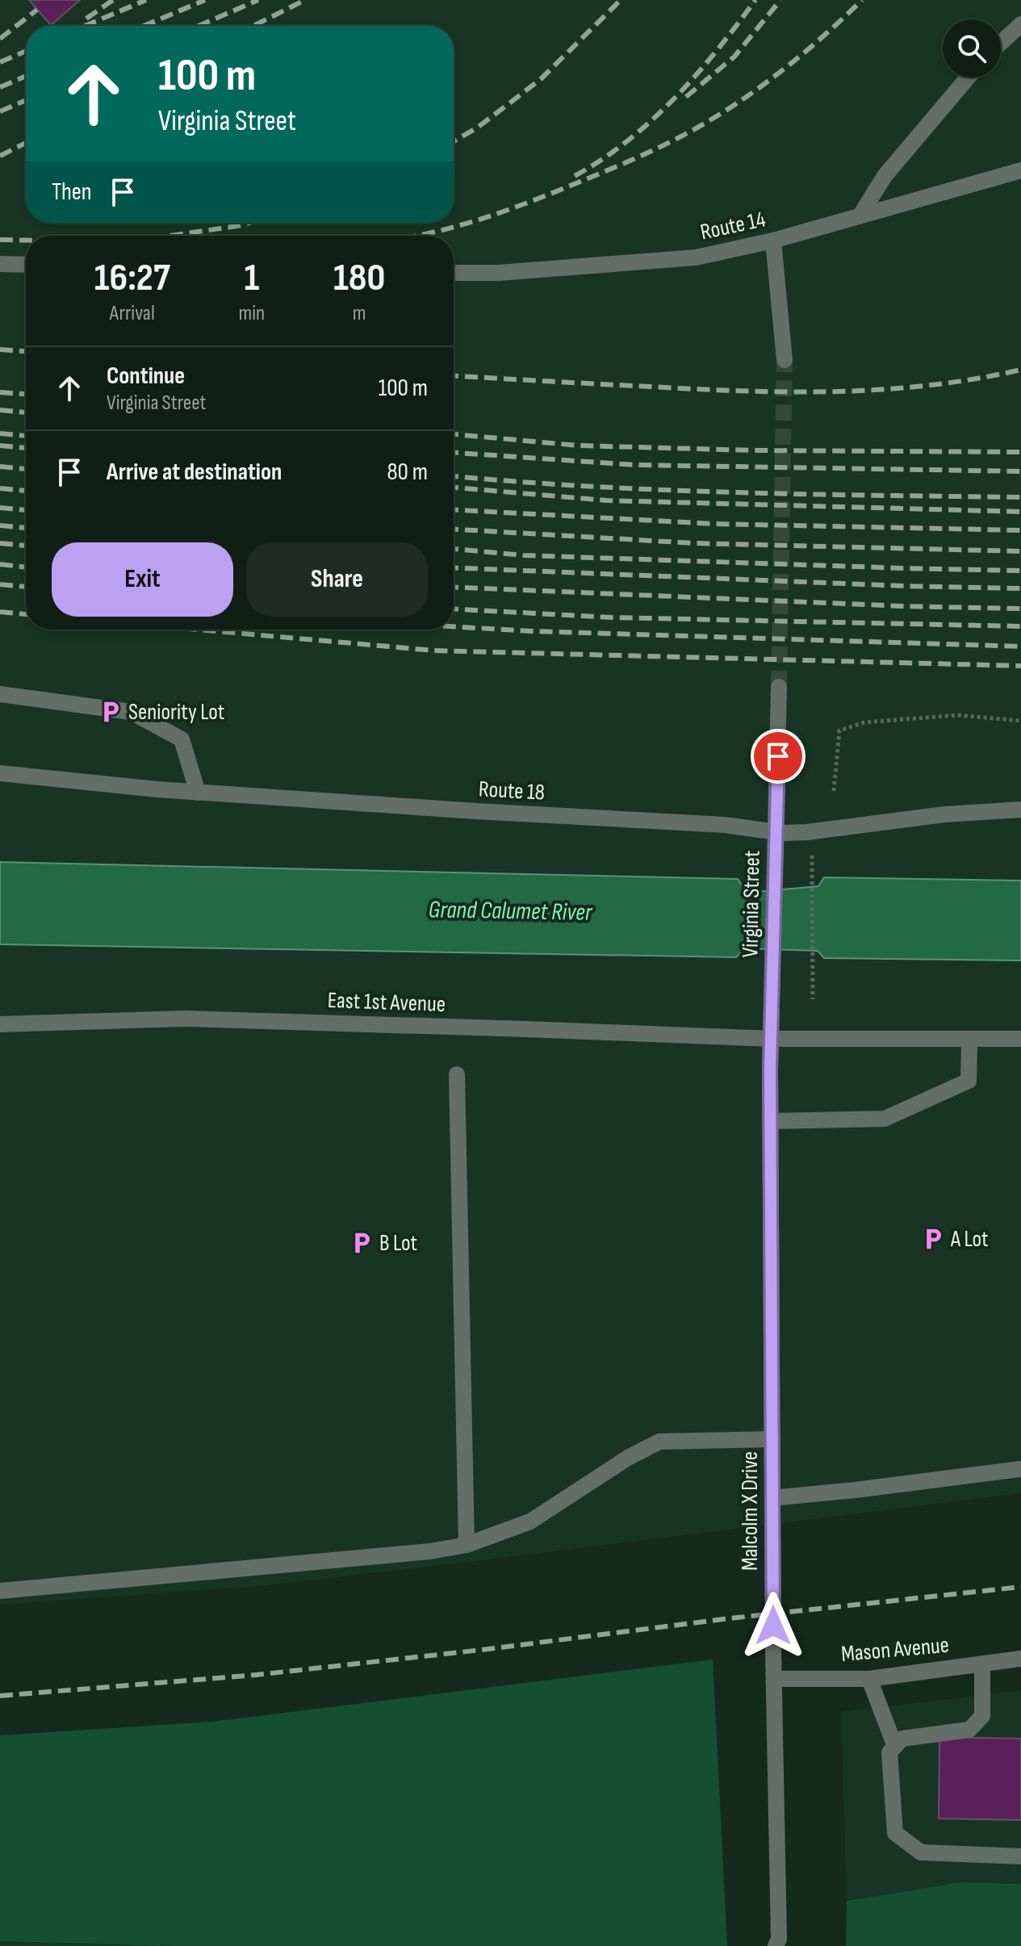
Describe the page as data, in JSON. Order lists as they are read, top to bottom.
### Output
{
  "streets": {
    "street": [
      "Route 14",
      "Route 18",
      "Virginia Street",
      "East 1st Avenue",
      "Malcolm X Drive",
      "Mason Avenue"
    ]
  },
  "crossings": [
    ["Route 18", "Virginia Street"],
    ["Virginia Street", "East 1st Avenue"],
    ["Virginia Street", "Malcolm X Drive"],
    ["Malcolm X Drive", "Mason Avenue"]
  ],
  "water": ["Grand Calumet River"],
  "places": {
    "parking": ["Seniority Lot", "A Lot", "B Lot"]
  },
  "page": {
    "turn": ["100 m", "Virginia Street"],
    "then": "Then",
    "eta": [
      "16:27",
      "Arrival",
      "1",
      "min",
      "180",
      "m"
    ],
    "list": [
      {
        "name": "Continue",
        "note": "Virginia Street",
        "value": "100 m"
      },
      {
        "name": "Arrive at destination",
        "value": "80 m"
      }
    ],
    "buttons": ["Exit", "Share"]
  }
}
